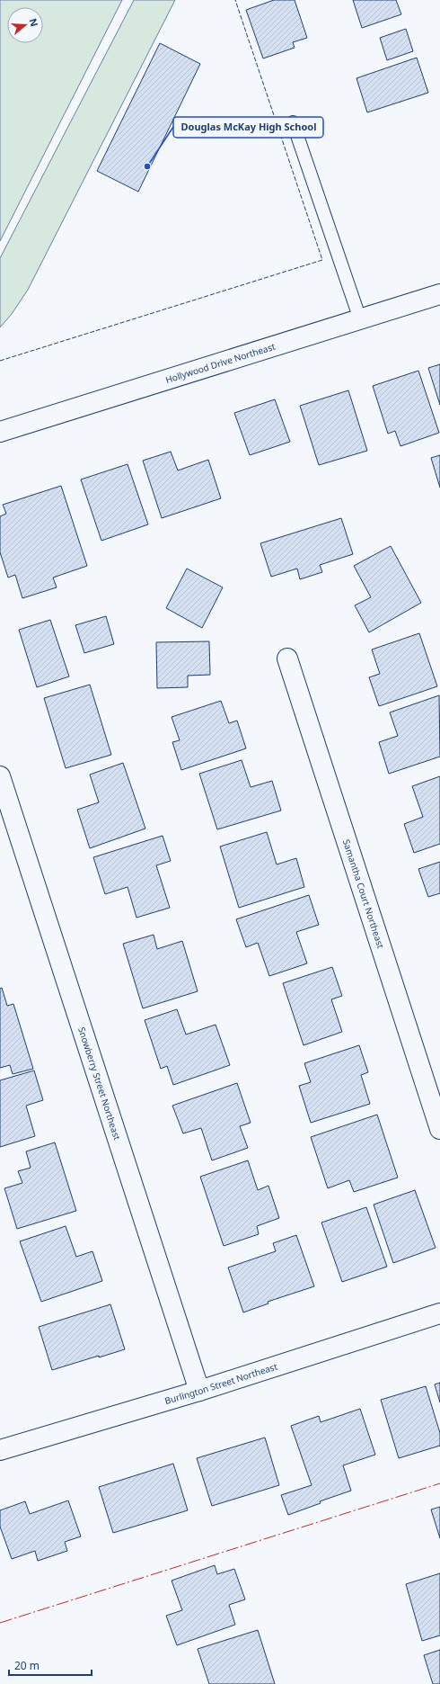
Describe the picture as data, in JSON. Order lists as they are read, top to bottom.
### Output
{
  "streets": {
    "street": [
      "Hollywood Drive Northeast",
      "Samantha Court Northeast",
      "Snowberry Street Northeast",
      "Burlington Street Northeast"
    ]
  },
  "crossings": [
    ["Snowberry Street Northeast", "Burlington Street Northeast"]
  ],
  "places": ["Douglas McKay High School"],
  "scale_bar": "20 m",
  "north": "right"
}
